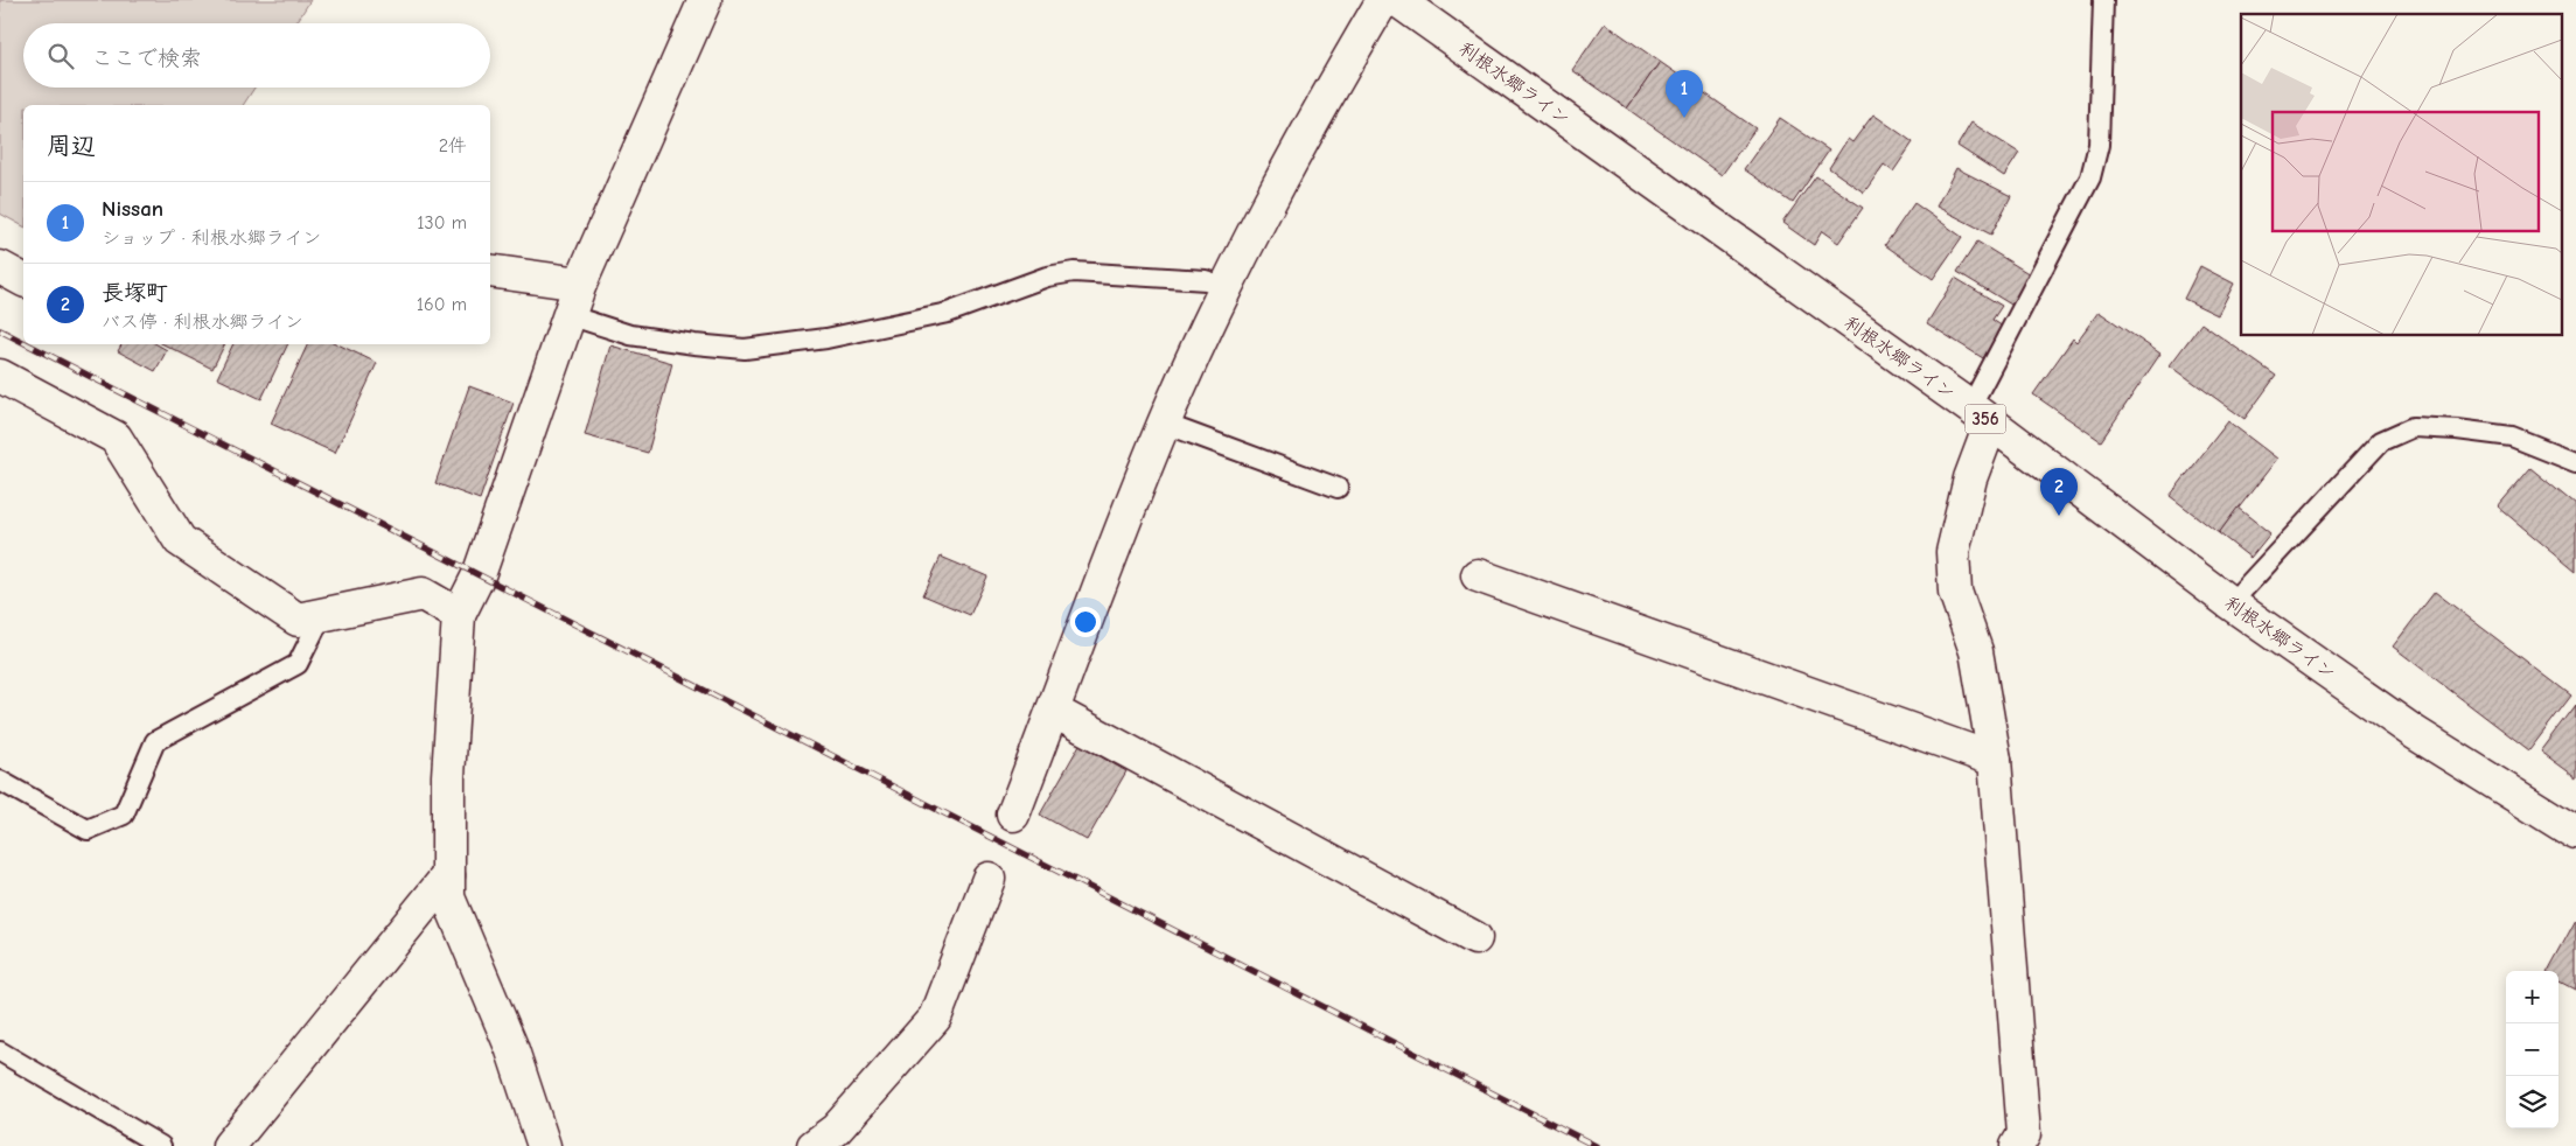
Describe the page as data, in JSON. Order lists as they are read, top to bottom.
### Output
{
  "streets": {
    "main road": ["利根水郷ライン", "356"]
  },
  "page": {
    "search": "ここで検索",
    "pins": ["1", "2"],
    "heading": ["周辺", "2件"],
    "list": [
      {
        "mark": "1",
        "name": "Nissan",
        "note": "ショップ · 利根水郷ライン",
        "value": "130 m"
      },
      {
        "mark": "2",
        "name": "長塚町",
        "note": "バス停 · 利根水郷ライン",
        "value": "160 m"
      }
    ],
    "map_buttons": ["+", "−"]
  }
}
